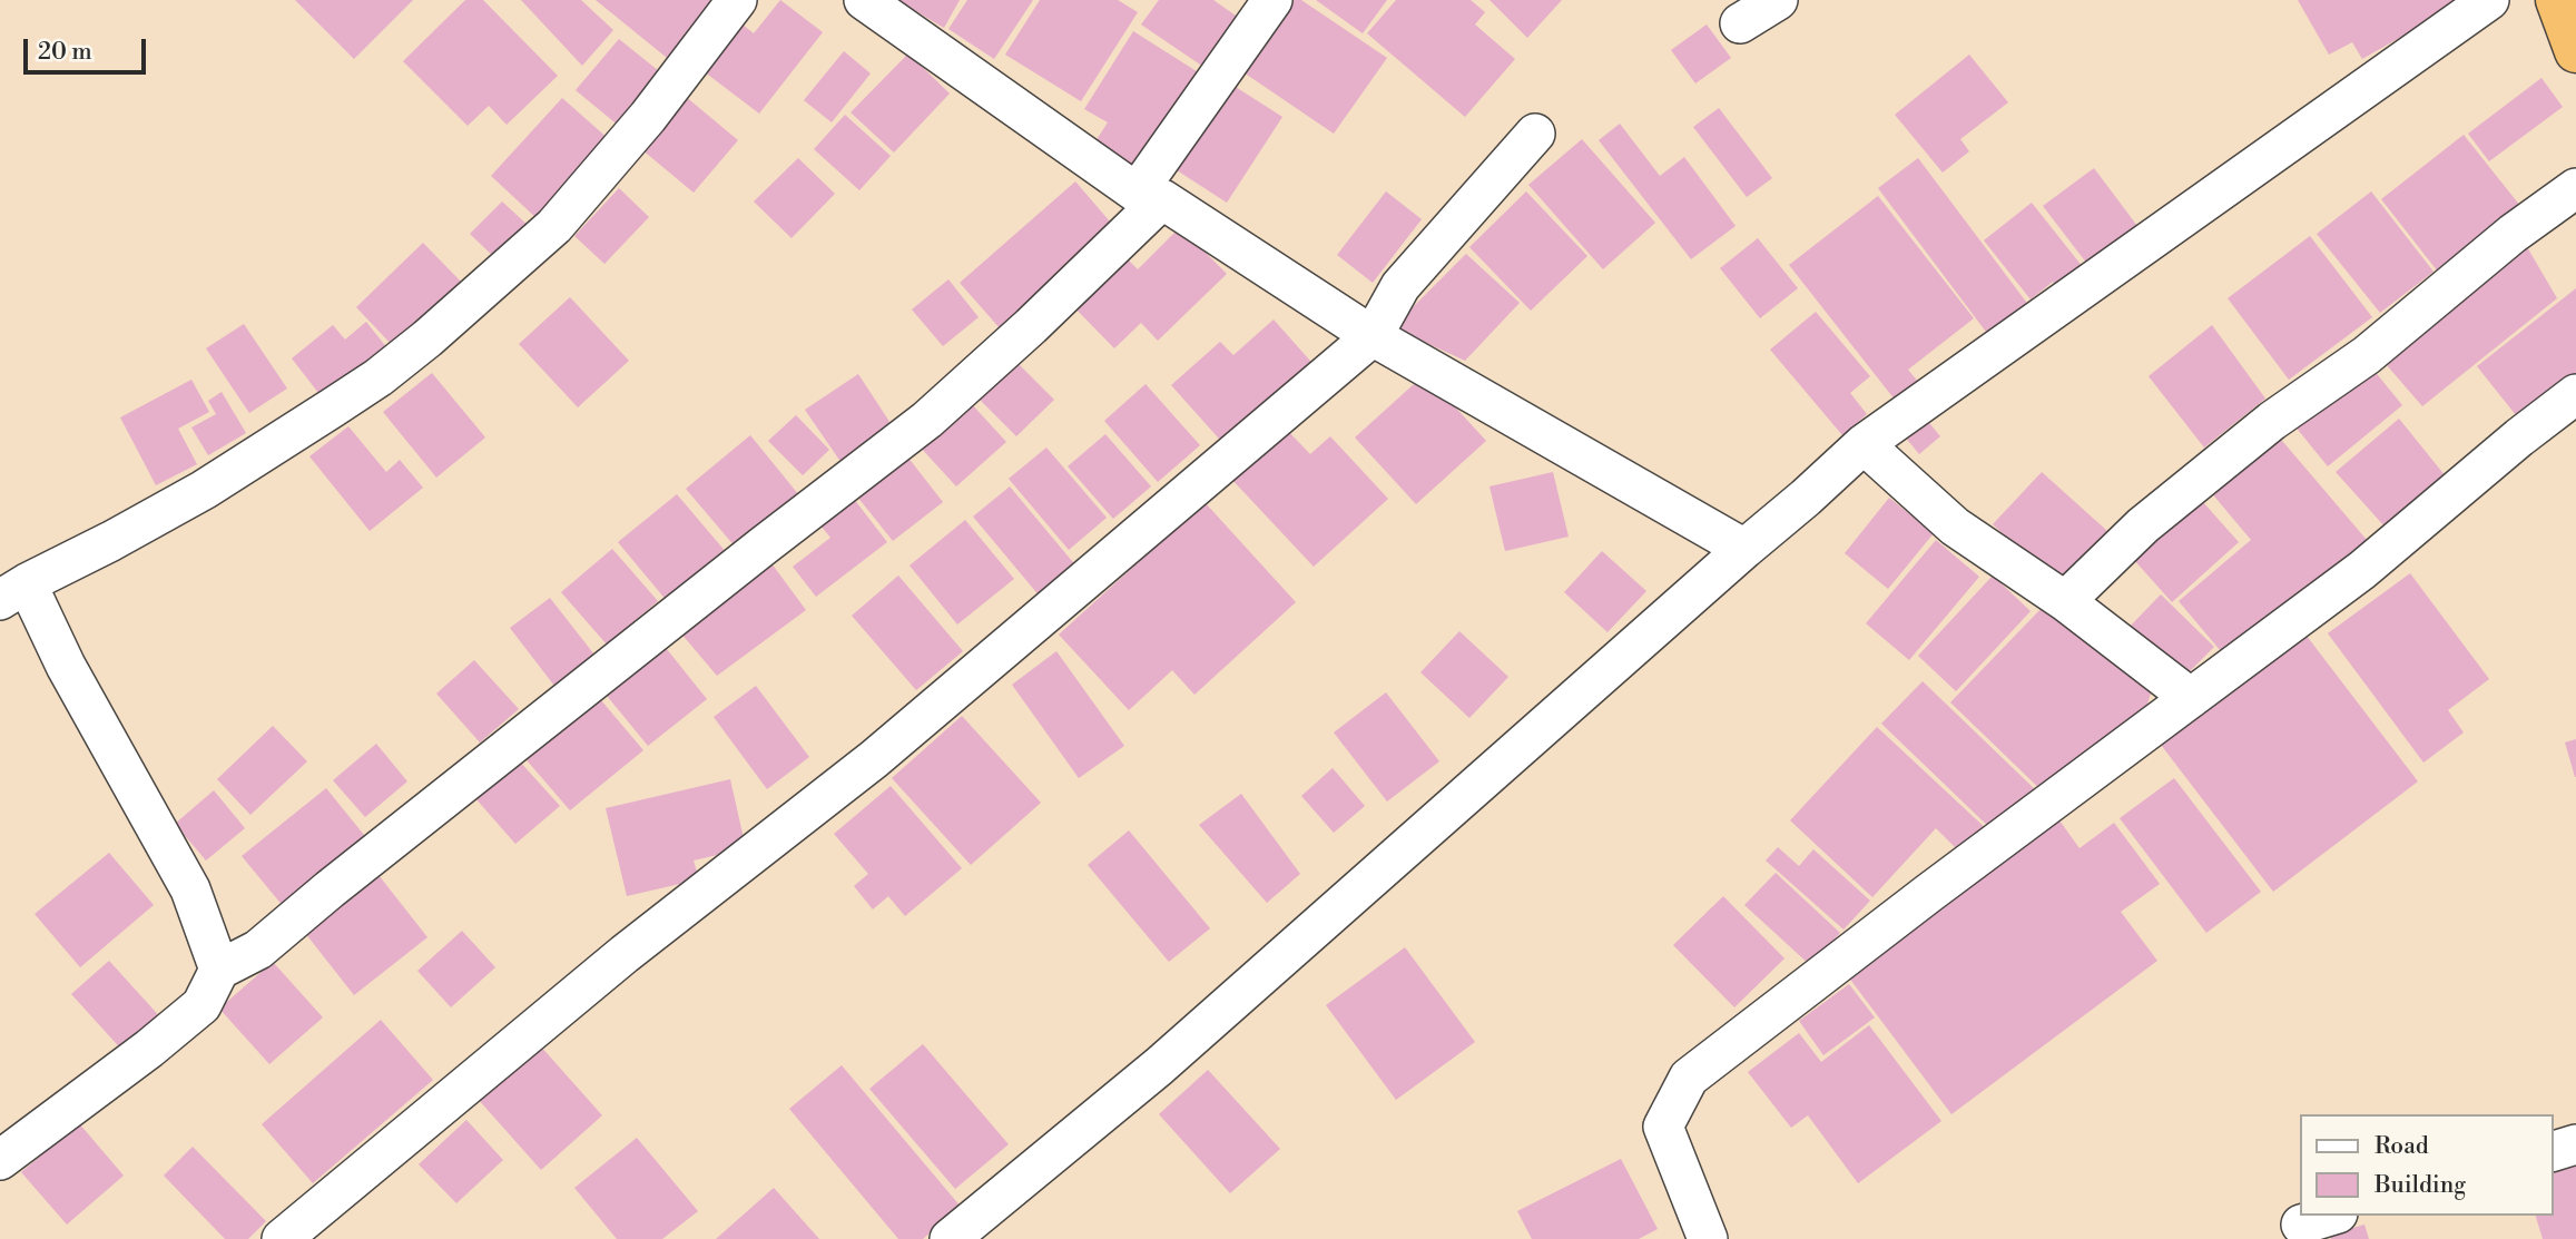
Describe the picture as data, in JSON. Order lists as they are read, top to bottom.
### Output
{
  "legend": ["Road", "Building"],
  "scale_bar": "20 m"
}
